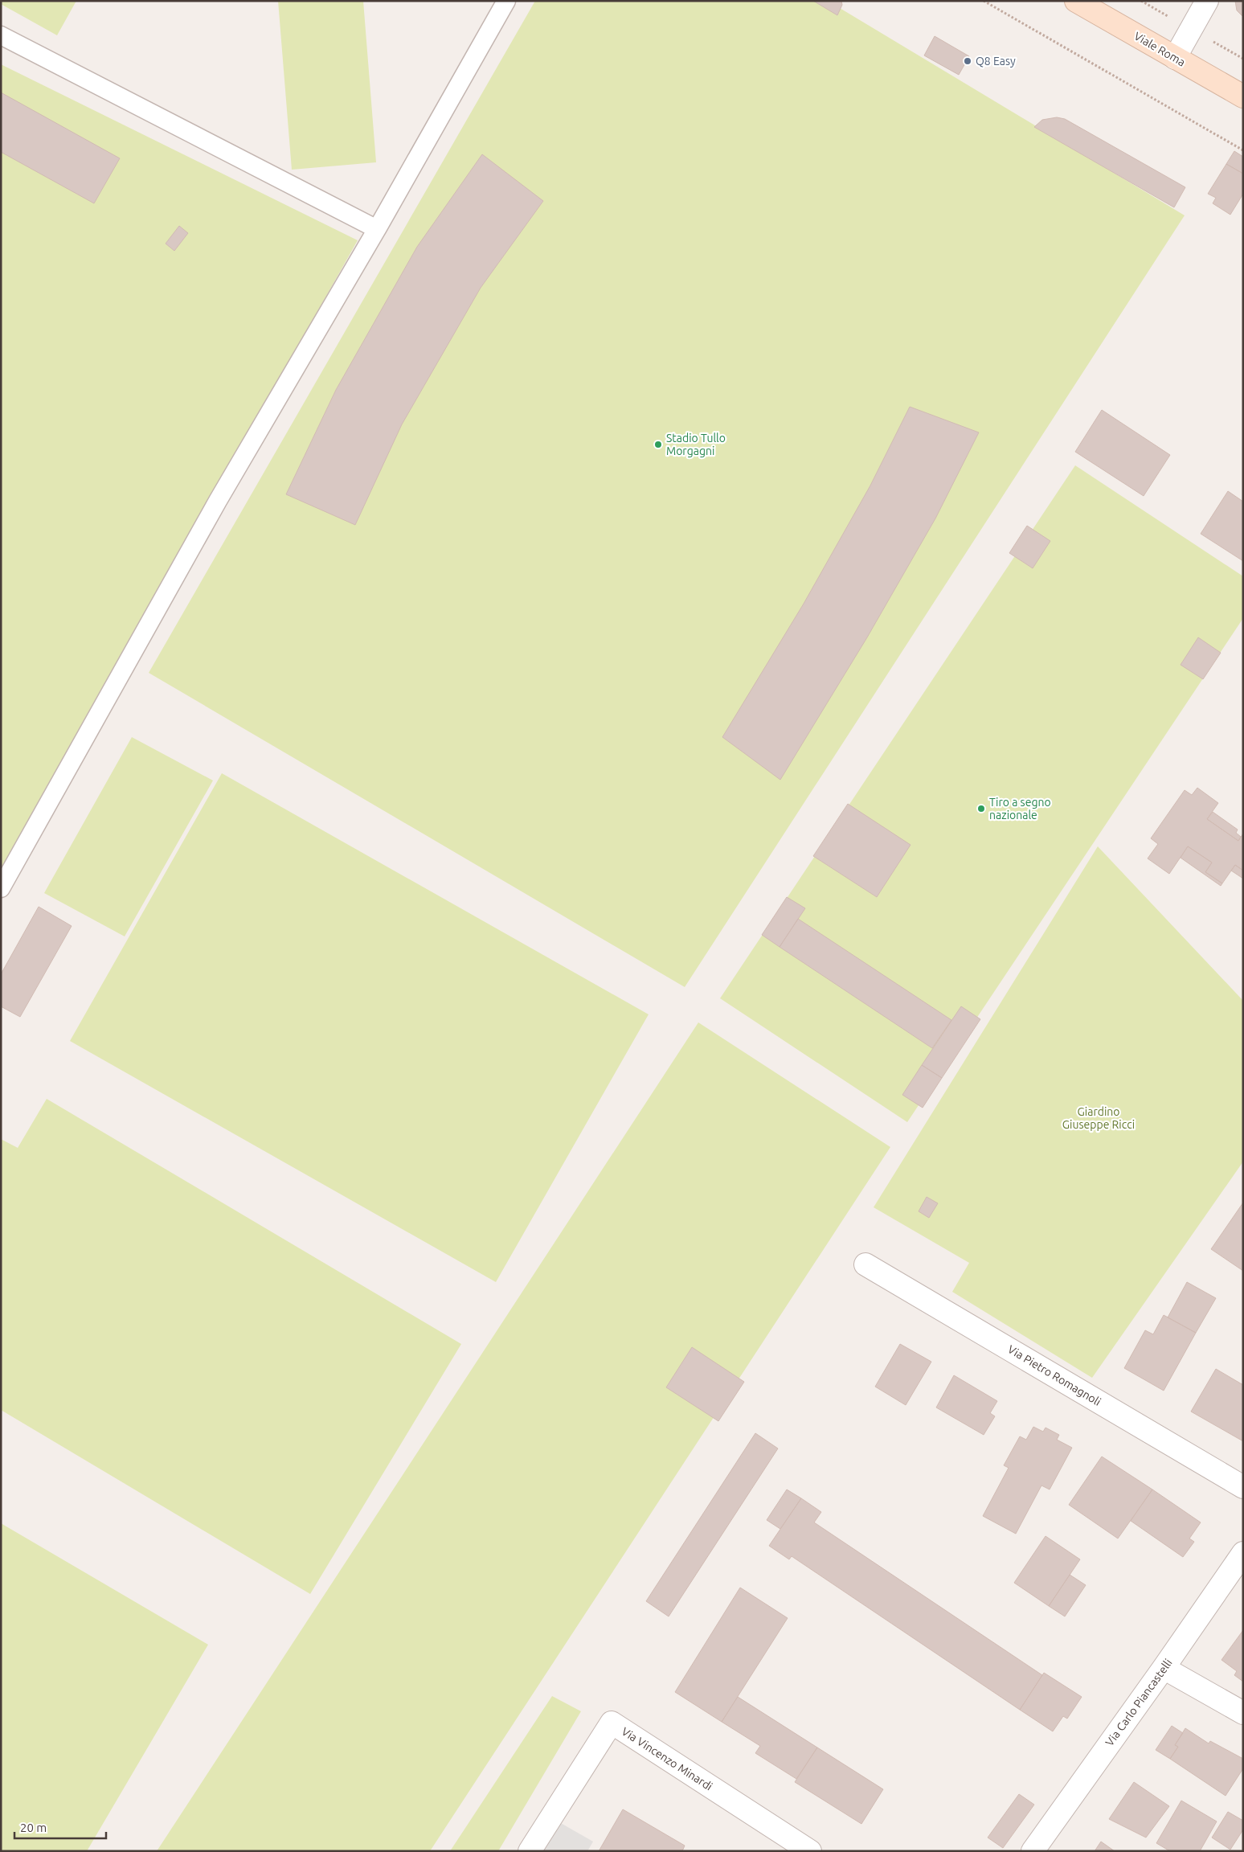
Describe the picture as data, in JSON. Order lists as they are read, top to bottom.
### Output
{
  "streets": {
    "main road": ["Viale Roma"],
    "street": ["Via Pietro Romagnoli", "Via Carlo Piancastelli", "Via Vincenzo Minardi"]
  },
  "parks": ["Giardino Giuseppe Ricci"],
  "places": ["Q8 Easy", "Stadio Tullo Morgagni", "Tiro a segno nazionale"],
  "scale_bar": "20 m"
}
